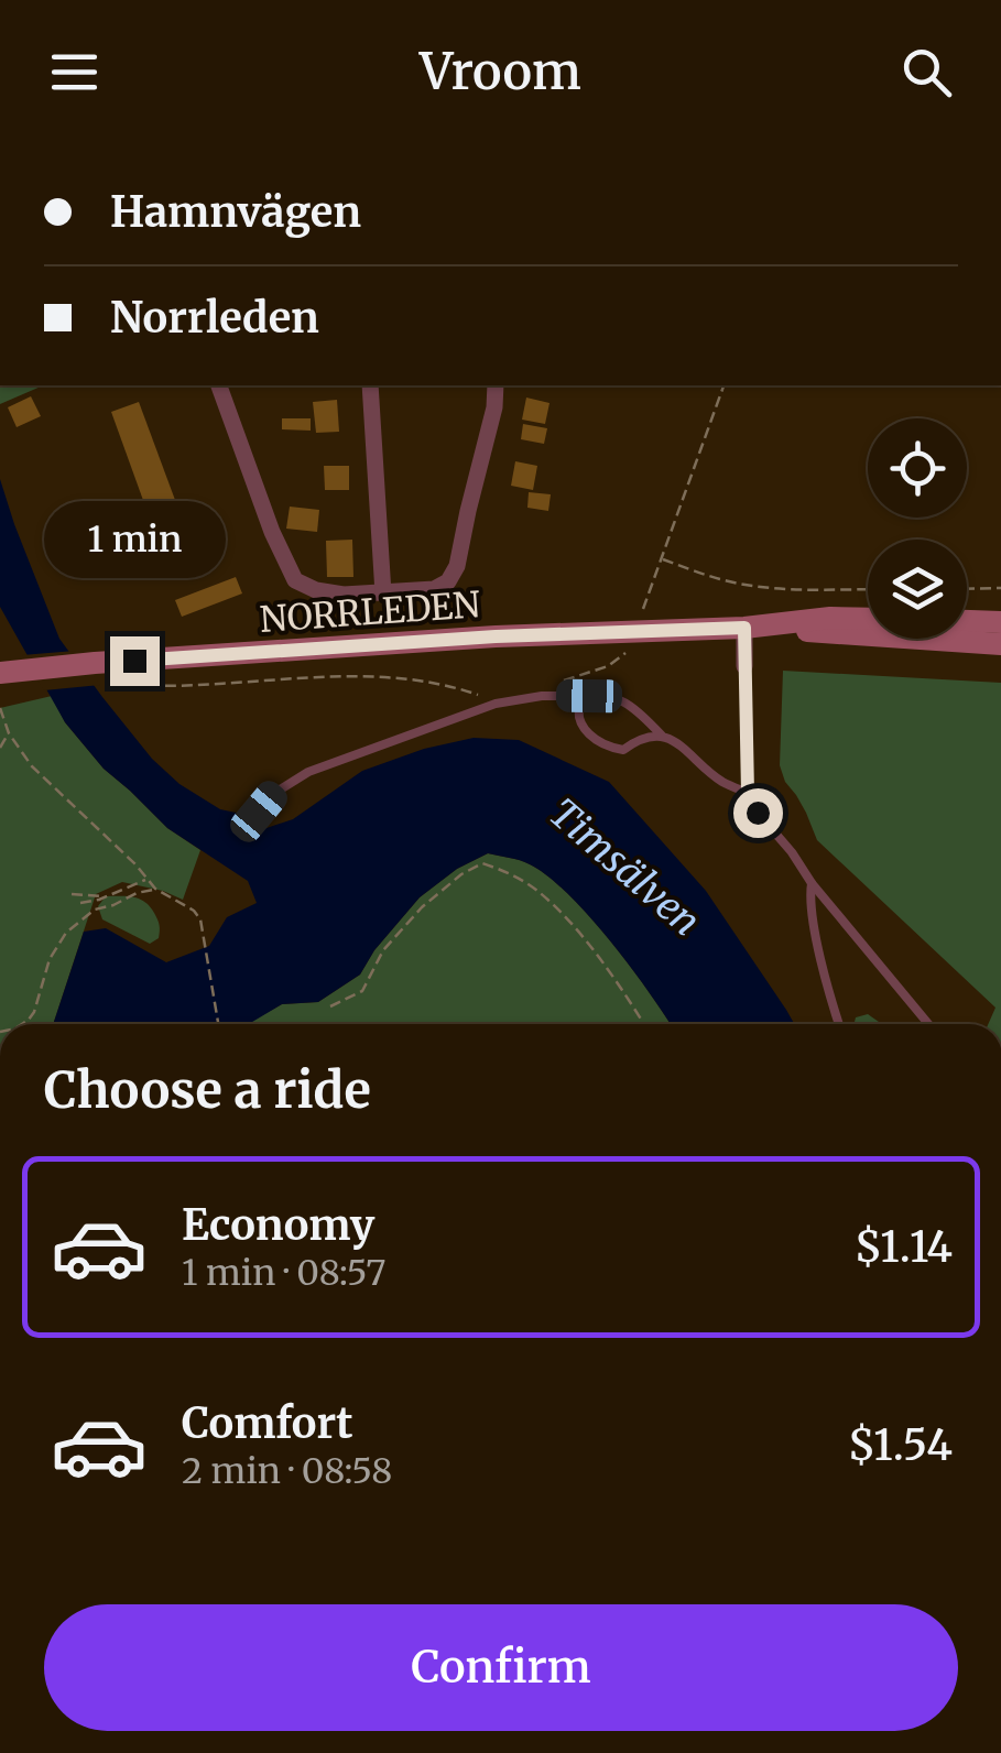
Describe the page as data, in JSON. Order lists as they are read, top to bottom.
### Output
{
  "streets": {
    "street": ["NORRLEDEN"]
  },
  "water": ["Timsälven"],
  "page": {
    "header": "Vroom",
    "banner": ["Hamnvägen", "Norrleden"],
    "bubble": "1 min",
    "heading": "Choose a ride",
    "list": [
      {
        "name": "Economy",
        "note": "1 min · 08:57",
        "value": "$1.14"
      },
      {
        "name": "Comfort",
        "note": "2 min · 08:58",
        "value": "$1.54"
      }
    ],
    "buttons": "Confirm"
  }
}
